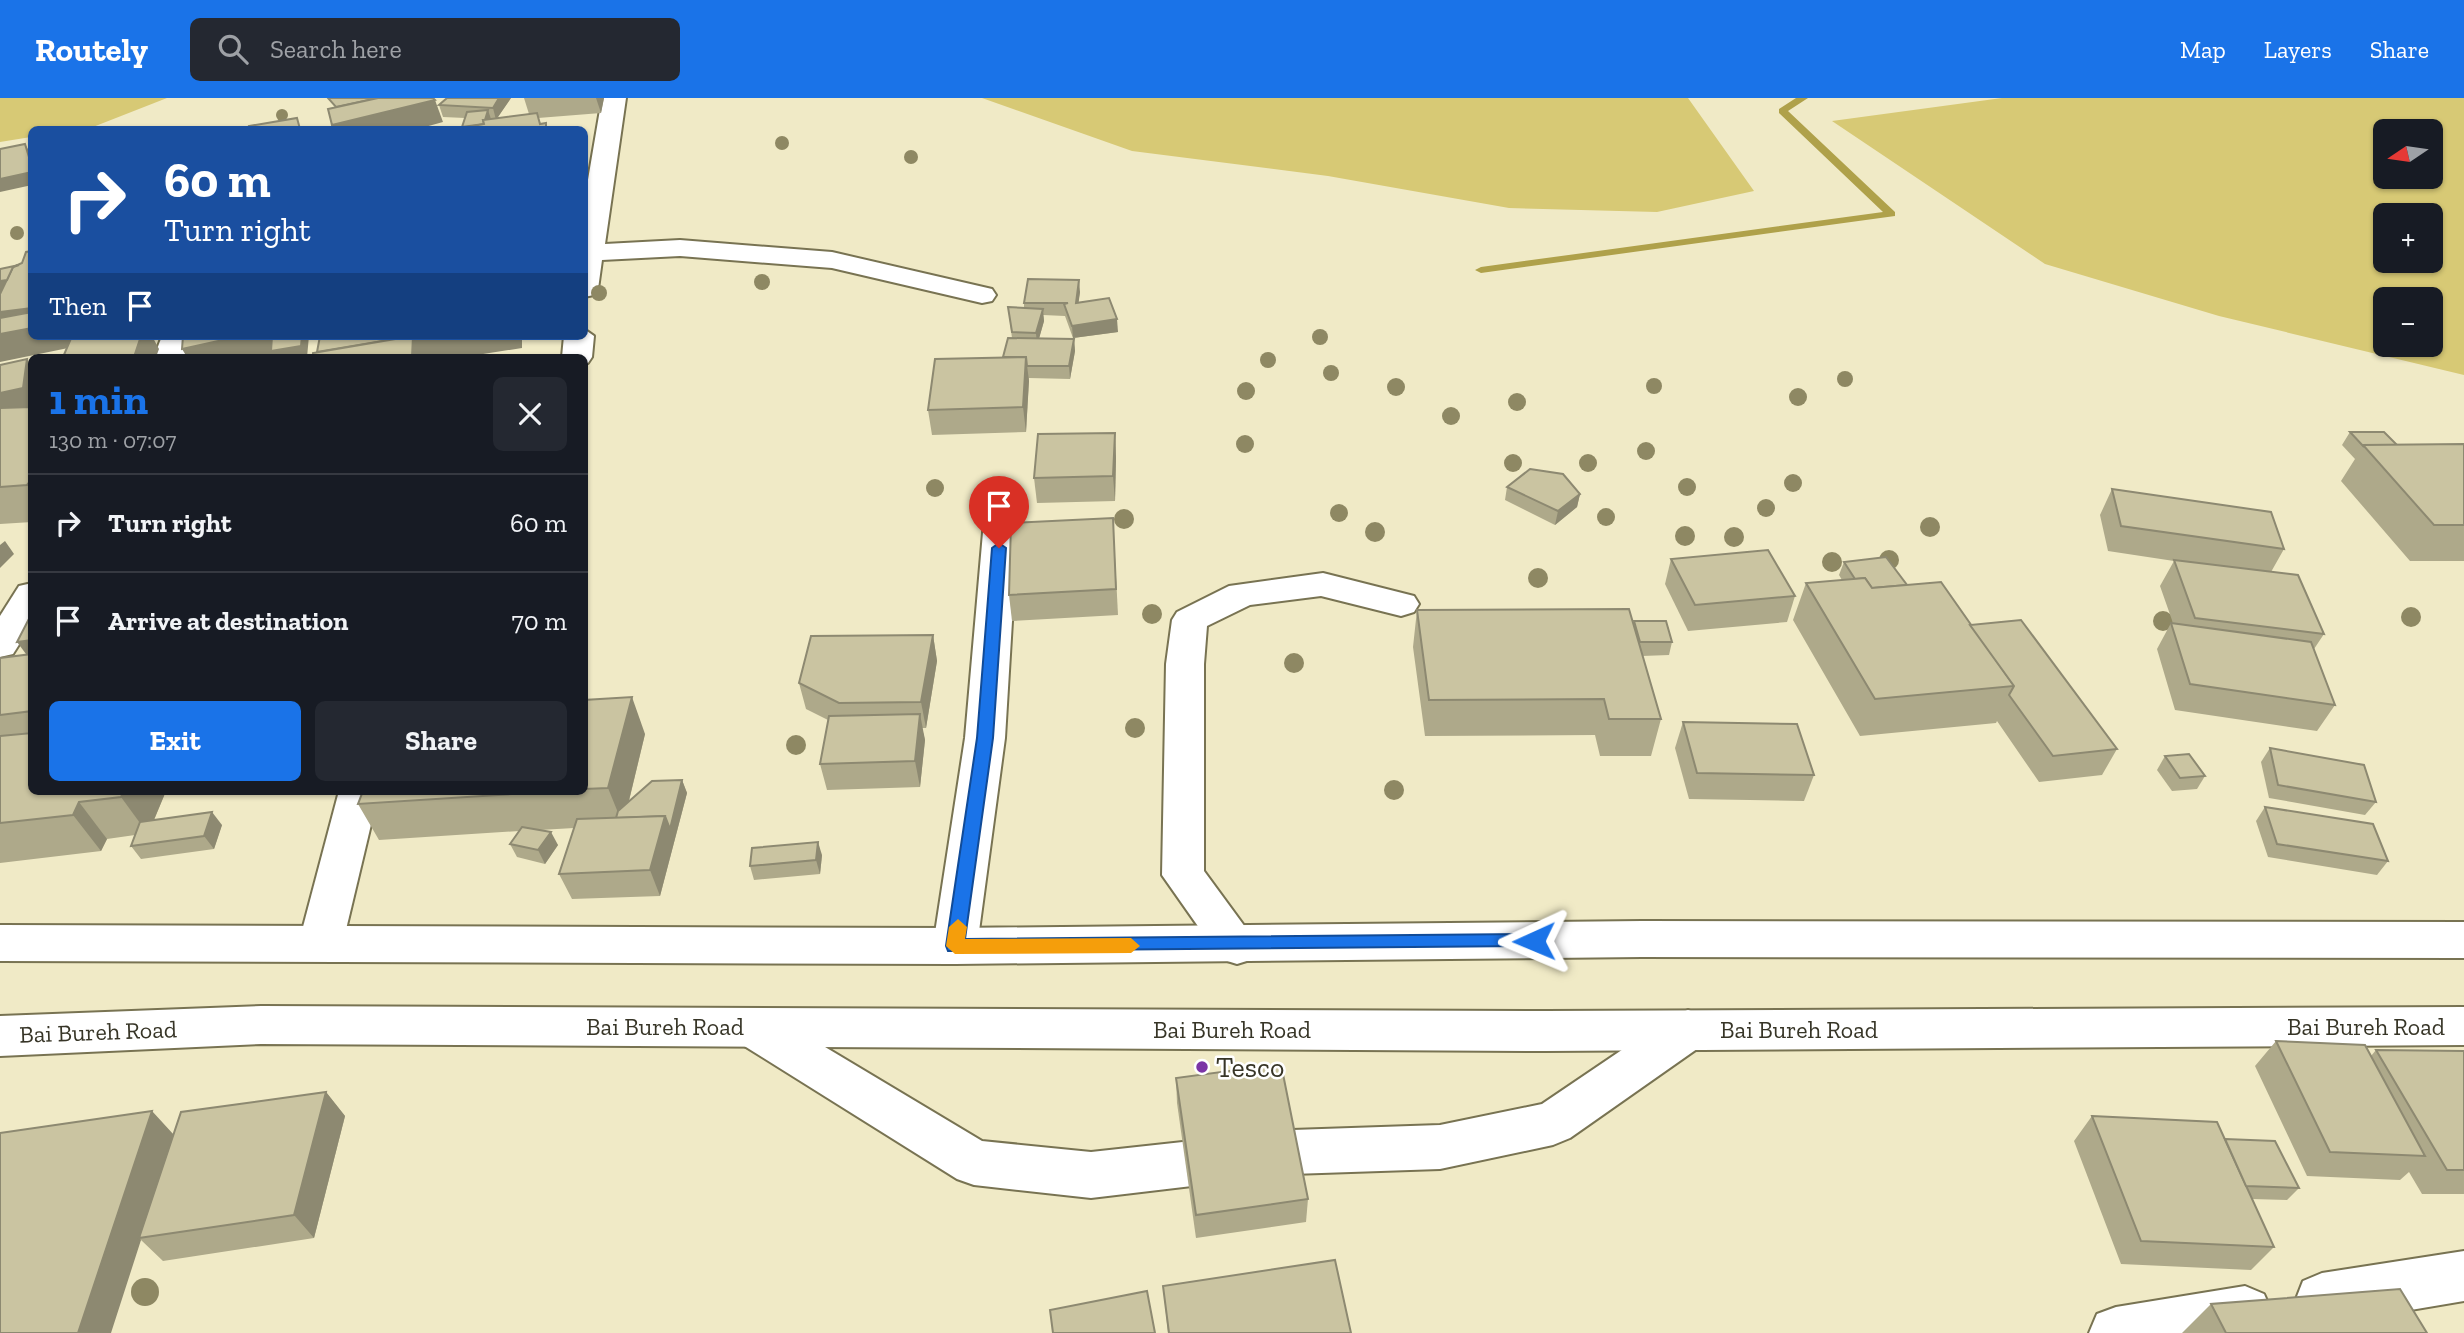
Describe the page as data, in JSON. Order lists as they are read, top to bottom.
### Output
{
  "streets": {
    "main road": ["Bai Bureh Road"]
  },
  "places": ["Tesco"],
  "north": "left",
  "page": {
    "header": "Routely",
    "search": "Search here",
    "nav": ["Map", "Layers", "Share"],
    "map_buttons": ["+", "−"],
    "turn": ["60 m", "Turn right"],
    "then": "Then",
    "heading": ["1 min", "130 m · 07:07"],
    "list": [
      {
        "name": "Turn right",
        "value": "60 m"
      },
      {
        "name": "Arrive at destination",
        "value": "70 m"
      }
    ],
    "buttons": ["Exit", "Share"]
  }
}
